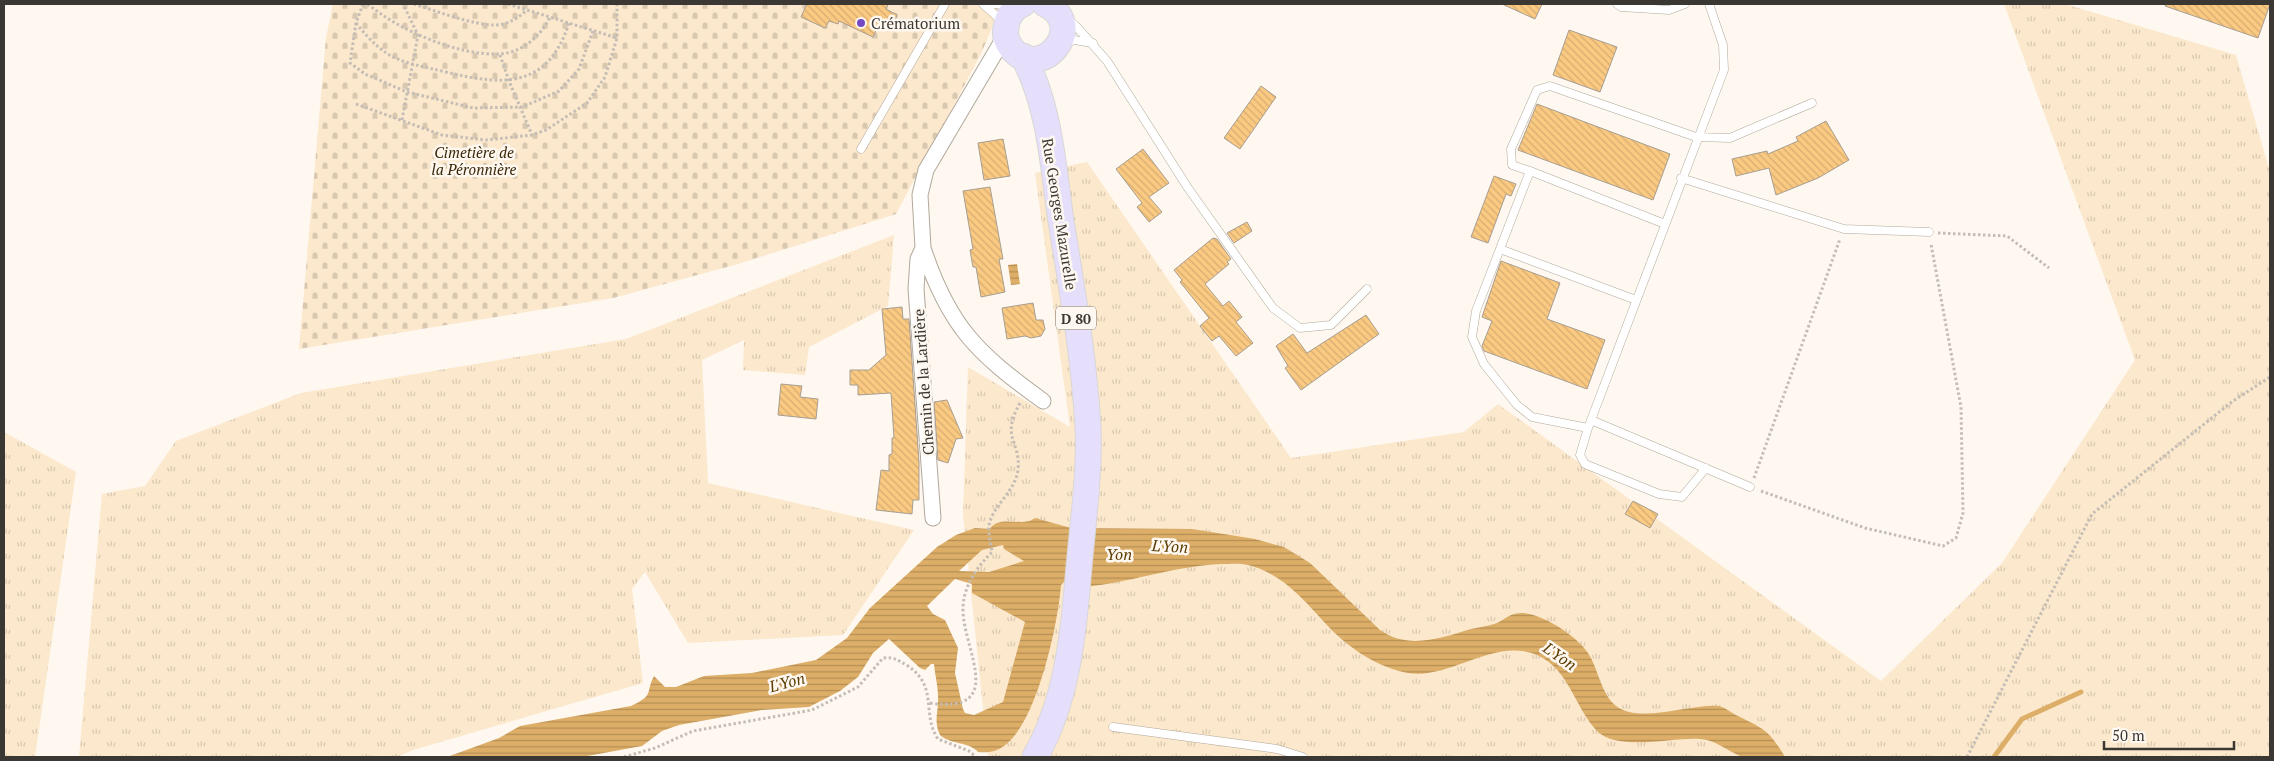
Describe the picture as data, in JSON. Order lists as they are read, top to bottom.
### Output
{
  "streets": {
    "main road": ["Rue Georges Mazurelle", "D 80"],
    "street": ["Chemin de la Lardière"]
  },
  "crossings": [
    ["Rue Georges Mazurelle", "D 80"],
    ["D 80", "Chemin de la Lardière"]
  ],
  "water": ["L'Yon", "Yon"],
  "parks": ["Cimetière de la Péronnière"],
  "places": ["Crématorium"],
  "scale_bar": "50 m"
}
